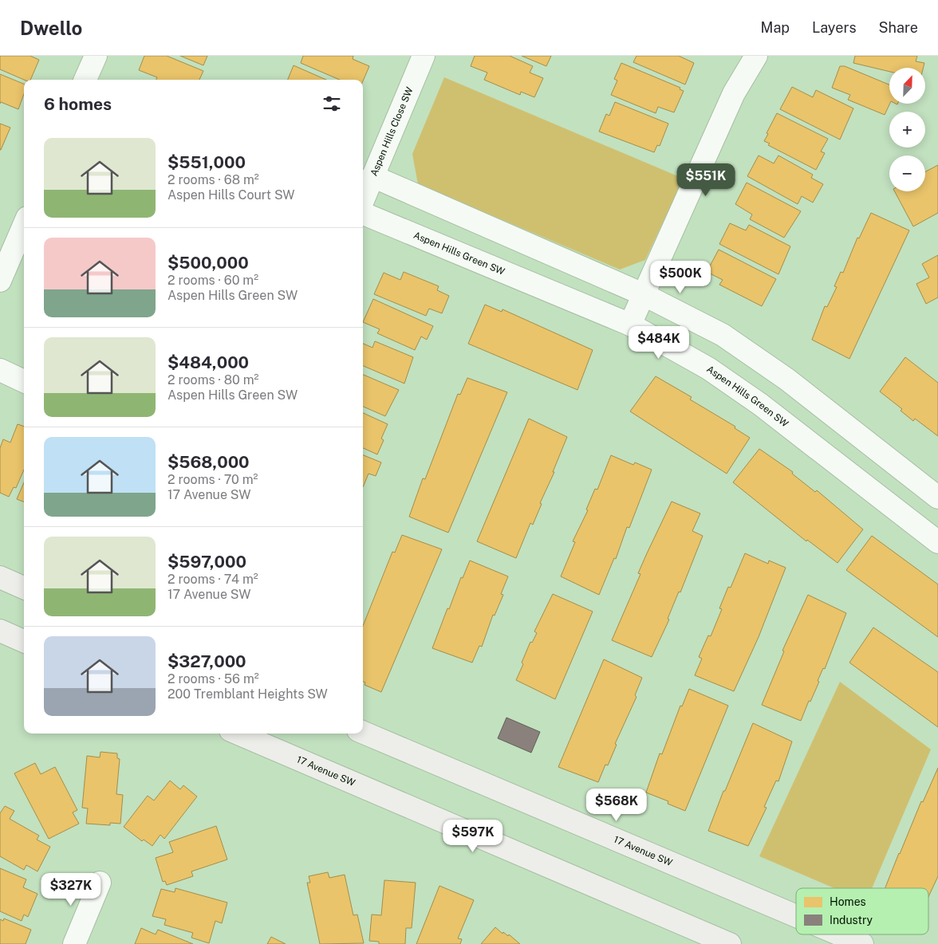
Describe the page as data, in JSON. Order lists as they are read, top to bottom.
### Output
{
  "streets": {
    "main road": ["17 Avenue SW"],
    "street": ["Aspen Hills Close SW", "Aspen Hills Green SW"]
  },
  "legend": ["Homes", "Industry"],
  "north": "top right",
  "page": {
    "header": "Dwello",
    "nav": ["Map", "Layers", "Share"],
    "map_buttons": ["+", "−"],
    "heading": "6 homes",
    "list": [
      {
        "name": "$551,000",
        "note": "2 rooms · 68 m² · Aspen Hills Court SW"
      },
      {
        "name": "$500,000",
        "note": "2 rooms · 60 m² · Aspen Hills Green SW"
      },
      {
        "name": "$484,000",
        "note": "2 rooms · 80 m² · Aspen Hills Green SW"
      },
      {
        "name": "$568,000",
        "note": "2 rooms · 70 m² · 17 Avenue SW"
      },
      {
        "name": "$597,000",
        "note": "2 rooms · 74 m² · 17 Avenue SW"
      },
      {
        "name": "$327,000",
        "note": "2 rooms · 56 m² · 200 Tremblant Heights SW"
      }
    ],
    "price": [
      "$551K",
      "$500K",
      "$484K",
      "$568K",
      "$597K",
      "$327K"
    ]
  }
}
